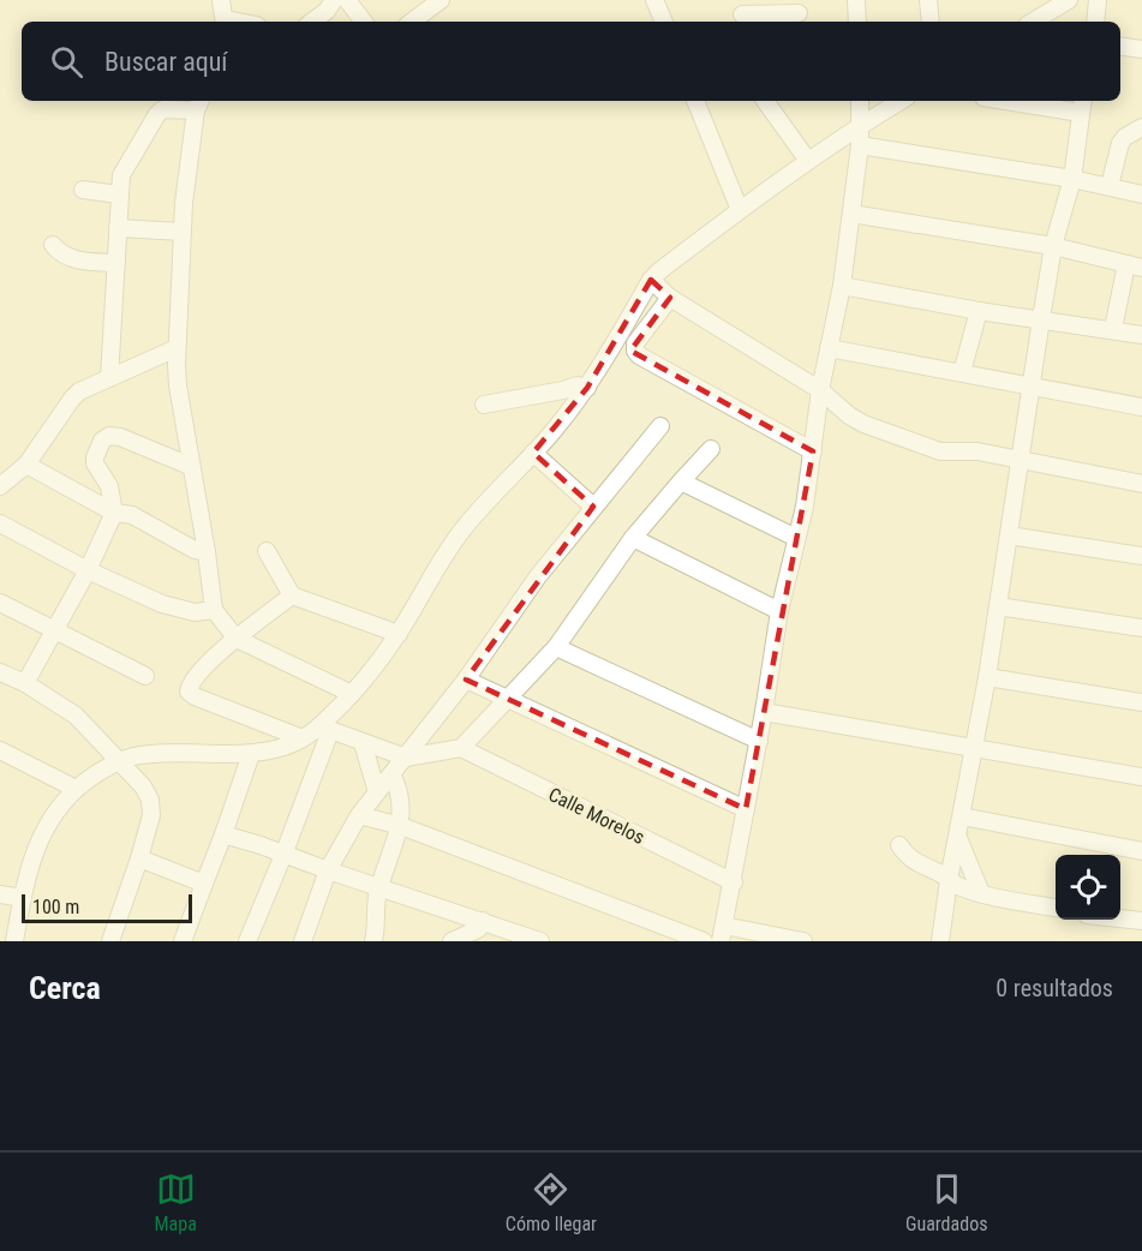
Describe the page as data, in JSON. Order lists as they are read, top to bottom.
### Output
{
  "streets": {
    "street": ["Calle Morelos"]
  },
  "scale_bar": "100 m",
  "page": {
    "search": "Buscar aquí",
    "scale": "100 m",
    "heading": ["Cerca", "0 resultados"],
    "nav": ["Mapa", "Cómo llegar", "Guardados"]
  }
}
